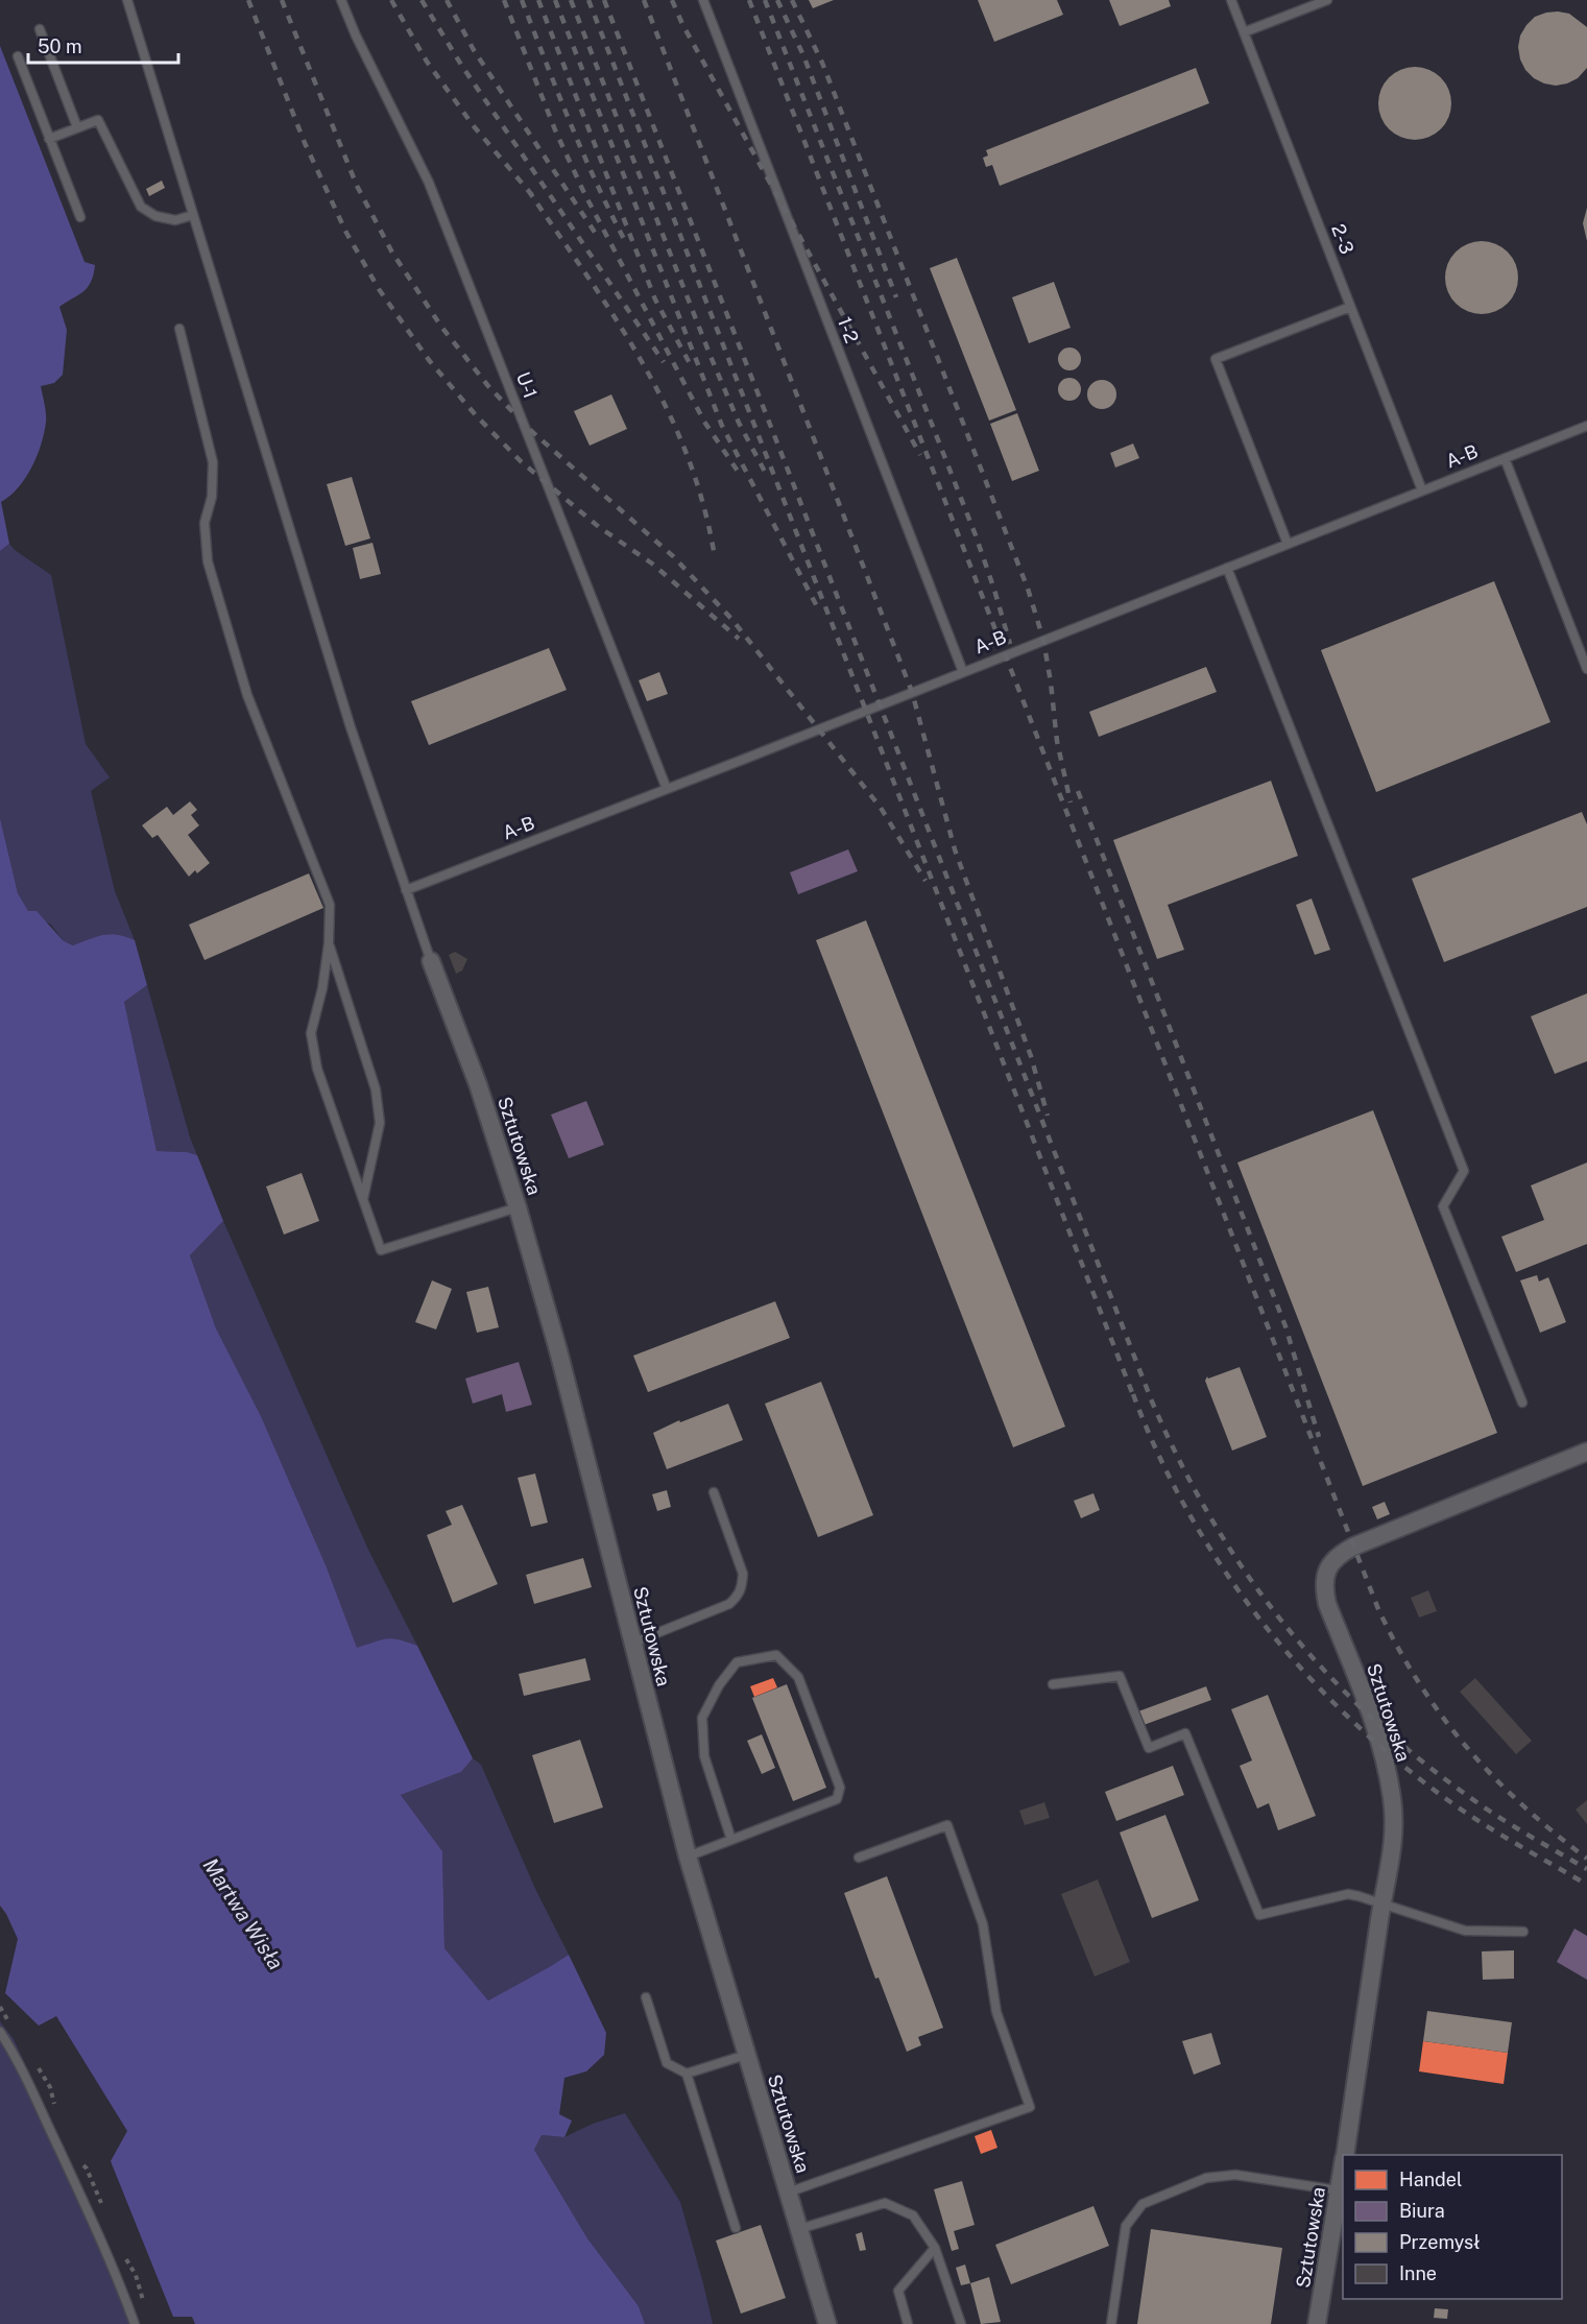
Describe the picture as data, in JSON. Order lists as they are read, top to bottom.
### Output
{
  "streets": {
    "street": ["Sztutowska"],
    "lane": [
      "2-3",
      "1-2",
      "U-1",
      "A-B"
    ]
  },
  "crossings": [
    ["2-3", "A-B"],
    ["1-2", "A-B"],
    ["U-1", "A-B"]
  ],
  "water": ["Martwa Wisła"],
  "legend": [
    "Handel",
    "Biura",
    "Przemysł",
    "Inne"
  ],
  "scale_bar": "50 m"
}
